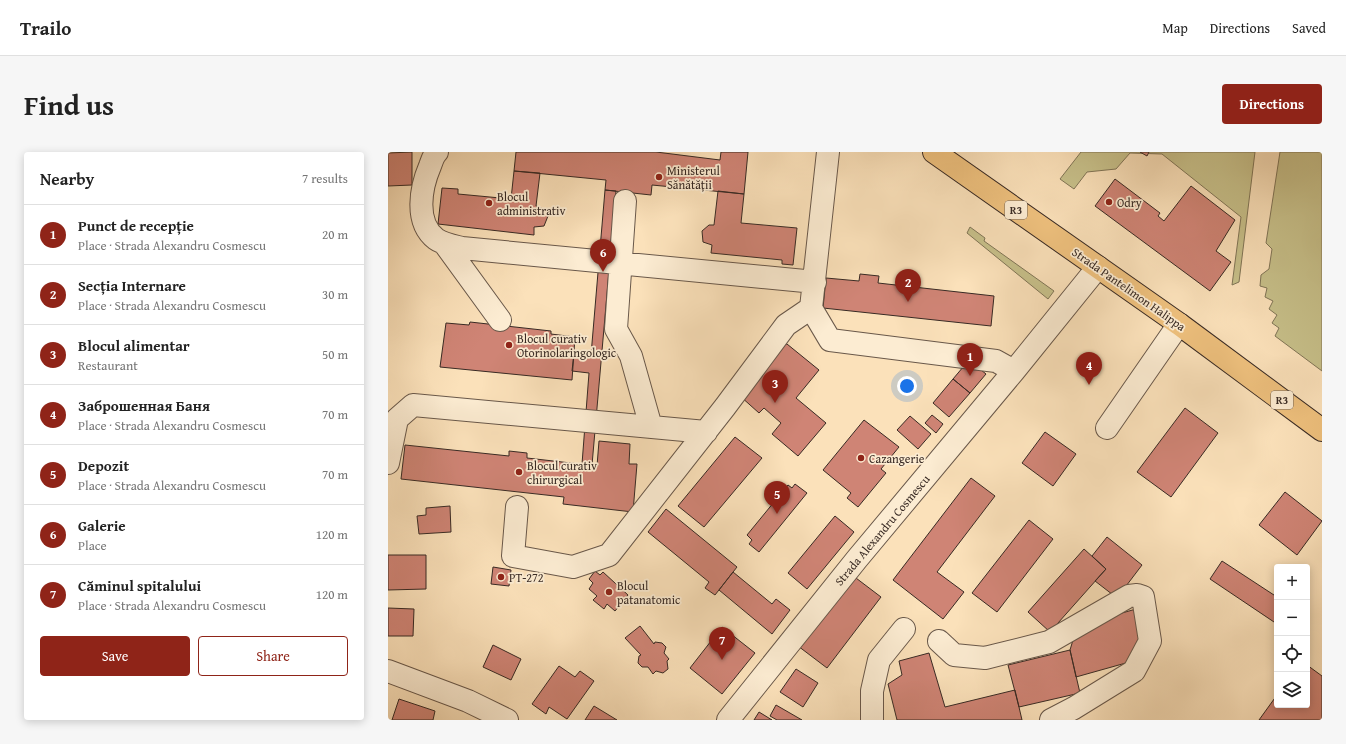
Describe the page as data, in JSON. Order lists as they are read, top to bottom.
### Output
{
  "streets": {
    "main road": ["R3", "Strada Pantelimon Halippa"],
    "street": ["Strada Alexandru Cosmescu"]
  },
  "crossings": [
    ["Strada Pantelimon Halippa", "Strada Alexandru Cosmescu"]
  ],
  "places": [
    "Ministerul Sănătății",
    "Odry",
    "Blocul administrativ",
    "Blocul curativ Otorinolaringologic",
    "Cazangerie",
    "Blocul curativ chirurgical",
    "PT-272",
    "Blocul patanatomic"
  ],
  "page": {
    "header": "Trailo",
    "nav": ["Map", "Directions", "Saved"],
    "title": "Find us",
    "buttons": [
      "Directions",
      ["Save", "Share"]
    ],
    "heading": ["Nearby", "7 results"],
    "list": [
      {
        "mark": "1",
        "name": "Punct de recepție",
        "note": "Place · Strada Alexandru Cosmescu",
        "value": "20 m"
      },
      {
        "mark": "2",
        "name": "Secția Internare",
        "note": "Place · Strada Alexandru Cosmescu",
        "value": "30 m"
      },
      {
        "mark": "3",
        "name": "Blocul alimentar",
        "note": "Restaurant",
        "value": "50 m"
      },
      {
        "mark": "4",
        "name": "Заброшенная Баня",
        "note": "Place · Strada Alexandru Cosmescu",
        "value": "70 m"
      },
      {
        "mark": "5",
        "name": "Depozit",
        "note": "Place · Strada Alexandru Cosmescu",
        "value": "70 m"
      },
      {
        "mark": "6",
        "name": "Galerie",
        "note": "Place",
        "value": "120 m"
      },
      {
        "mark": "7",
        "name": "Căminul spitalului",
        "note": "Place · Strada Alexandru Cosmescu",
        "value": "120 m"
      }
    ],
    "pins": [
      "6",
      "2",
      "1",
      "4",
      "3",
      "5",
      "7"
    ],
    "map_buttons": ["+", "−"]
  }
}
